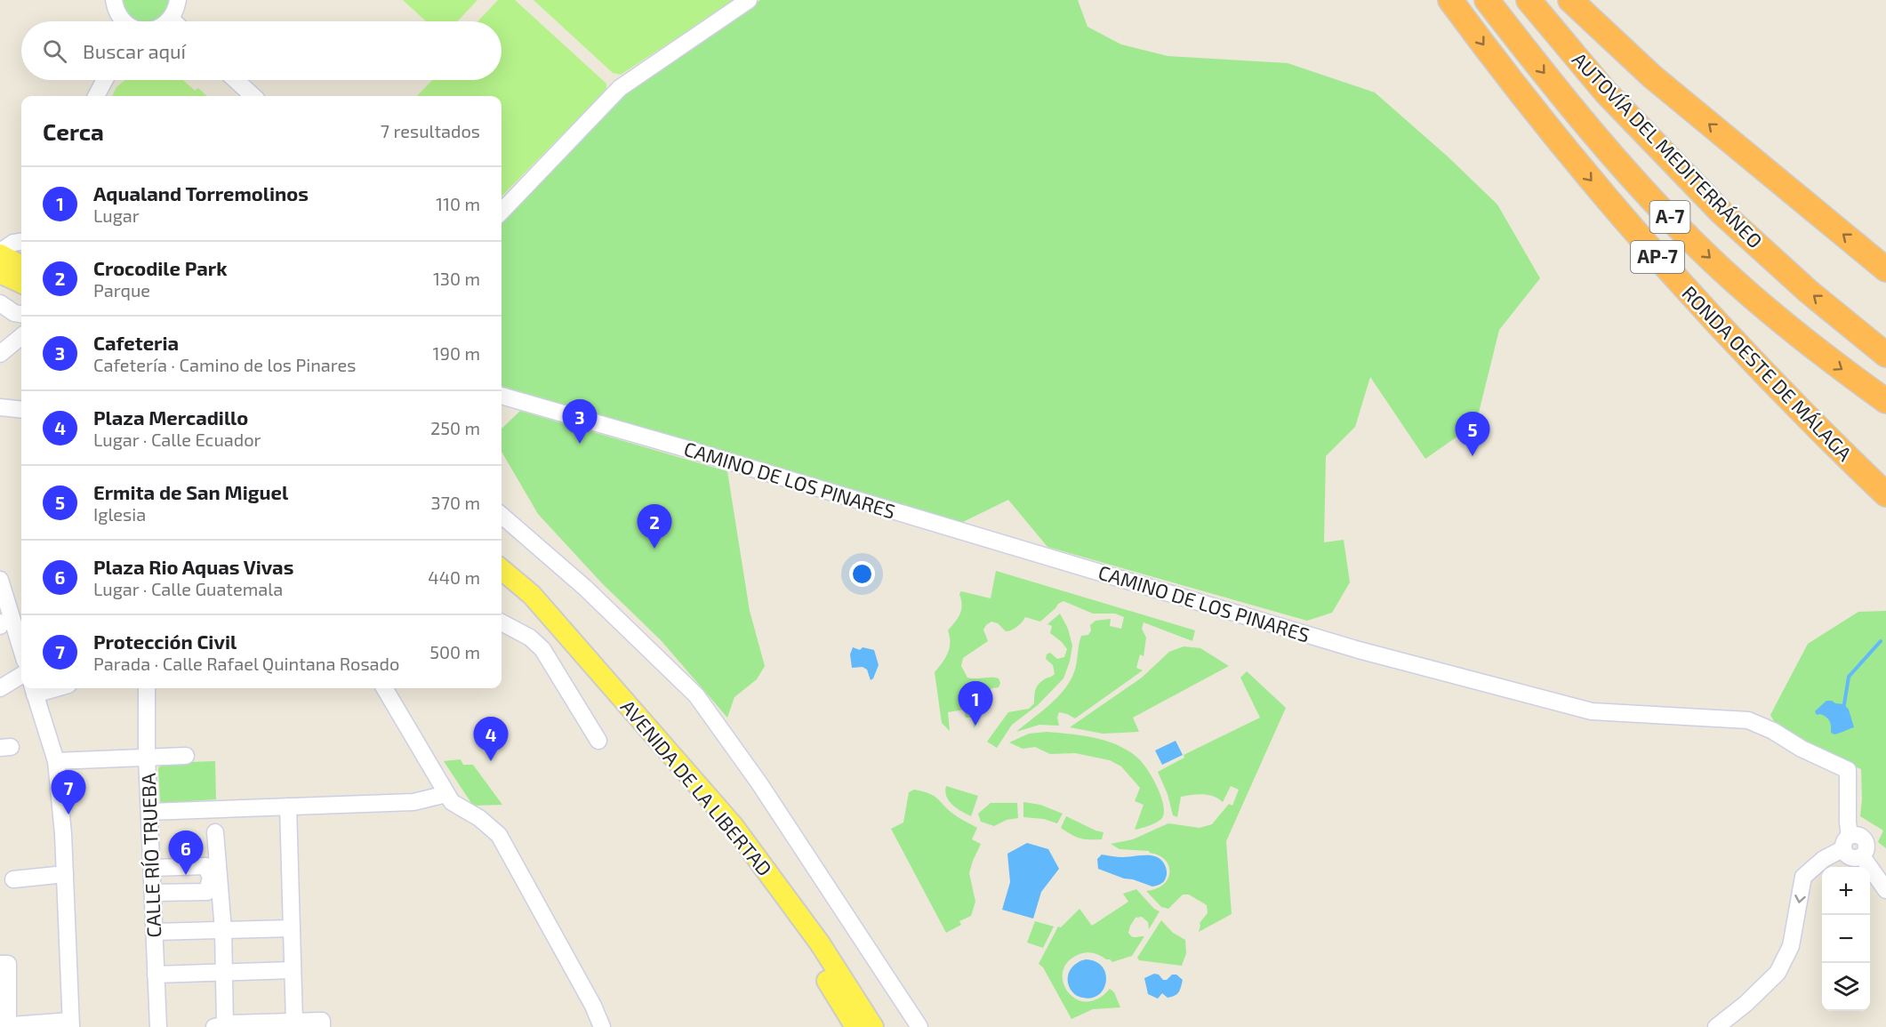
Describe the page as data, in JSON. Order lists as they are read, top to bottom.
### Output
{
  "streets": {
    "highway": [
      "AUTOVÍA DEL MEDITERRÁNEO",
      "A-7",
      "AP-7",
      "RONDA OESTE DE MÁLAGA"
    ],
    "main road": ["AVENIDA DE LA LIBERTAD"],
    "street": ["CAMINO DE LOS PINARES", "CALLE RÍO TRUEBA"]
  },
  "page": {
    "search": "Buscar aquí",
    "heading": ["Cerca", "7 resultados"],
    "list": [
      {
        "mark": "1",
        "name": "Aqualand Torremolinos",
        "note": "Lugar",
        "value": "110 m"
      },
      {
        "mark": "2",
        "name": "Crocodile Park",
        "note": "Parque",
        "value": "130 m"
      },
      {
        "mark": "3",
        "name": "Cafeteria",
        "note": "Cafetería · Camino de los Pinares",
        "value": "190 m"
      },
      {
        "mark": "4",
        "name": "Plaza Mercadillo",
        "note": "Lugar · Calle Ecuador",
        "value": "250 m"
      },
      {
        "mark": "5",
        "name": "Ermita de San Miguel",
        "note": "Iglesia",
        "value": "370 m"
      },
      {
        "mark": "6",
        "name": "Plaza Rio Aquas Vivas",
        "note": "Lugar · Calle Guatemala",
        "value": "440 m"
      },
      {
        "mark": "7",
        "name": "Protección Civil",
        "note": "Parada · Calle Rafael Quintana Rosado",
        "value": "500 m"
      }
    ],
    "pins": [
      "3",
      "5",
      "2",
      "1",
      "4",
      "7",
      "6"
    ],
    "map_buttons": ["+", "−"]
  }
}
